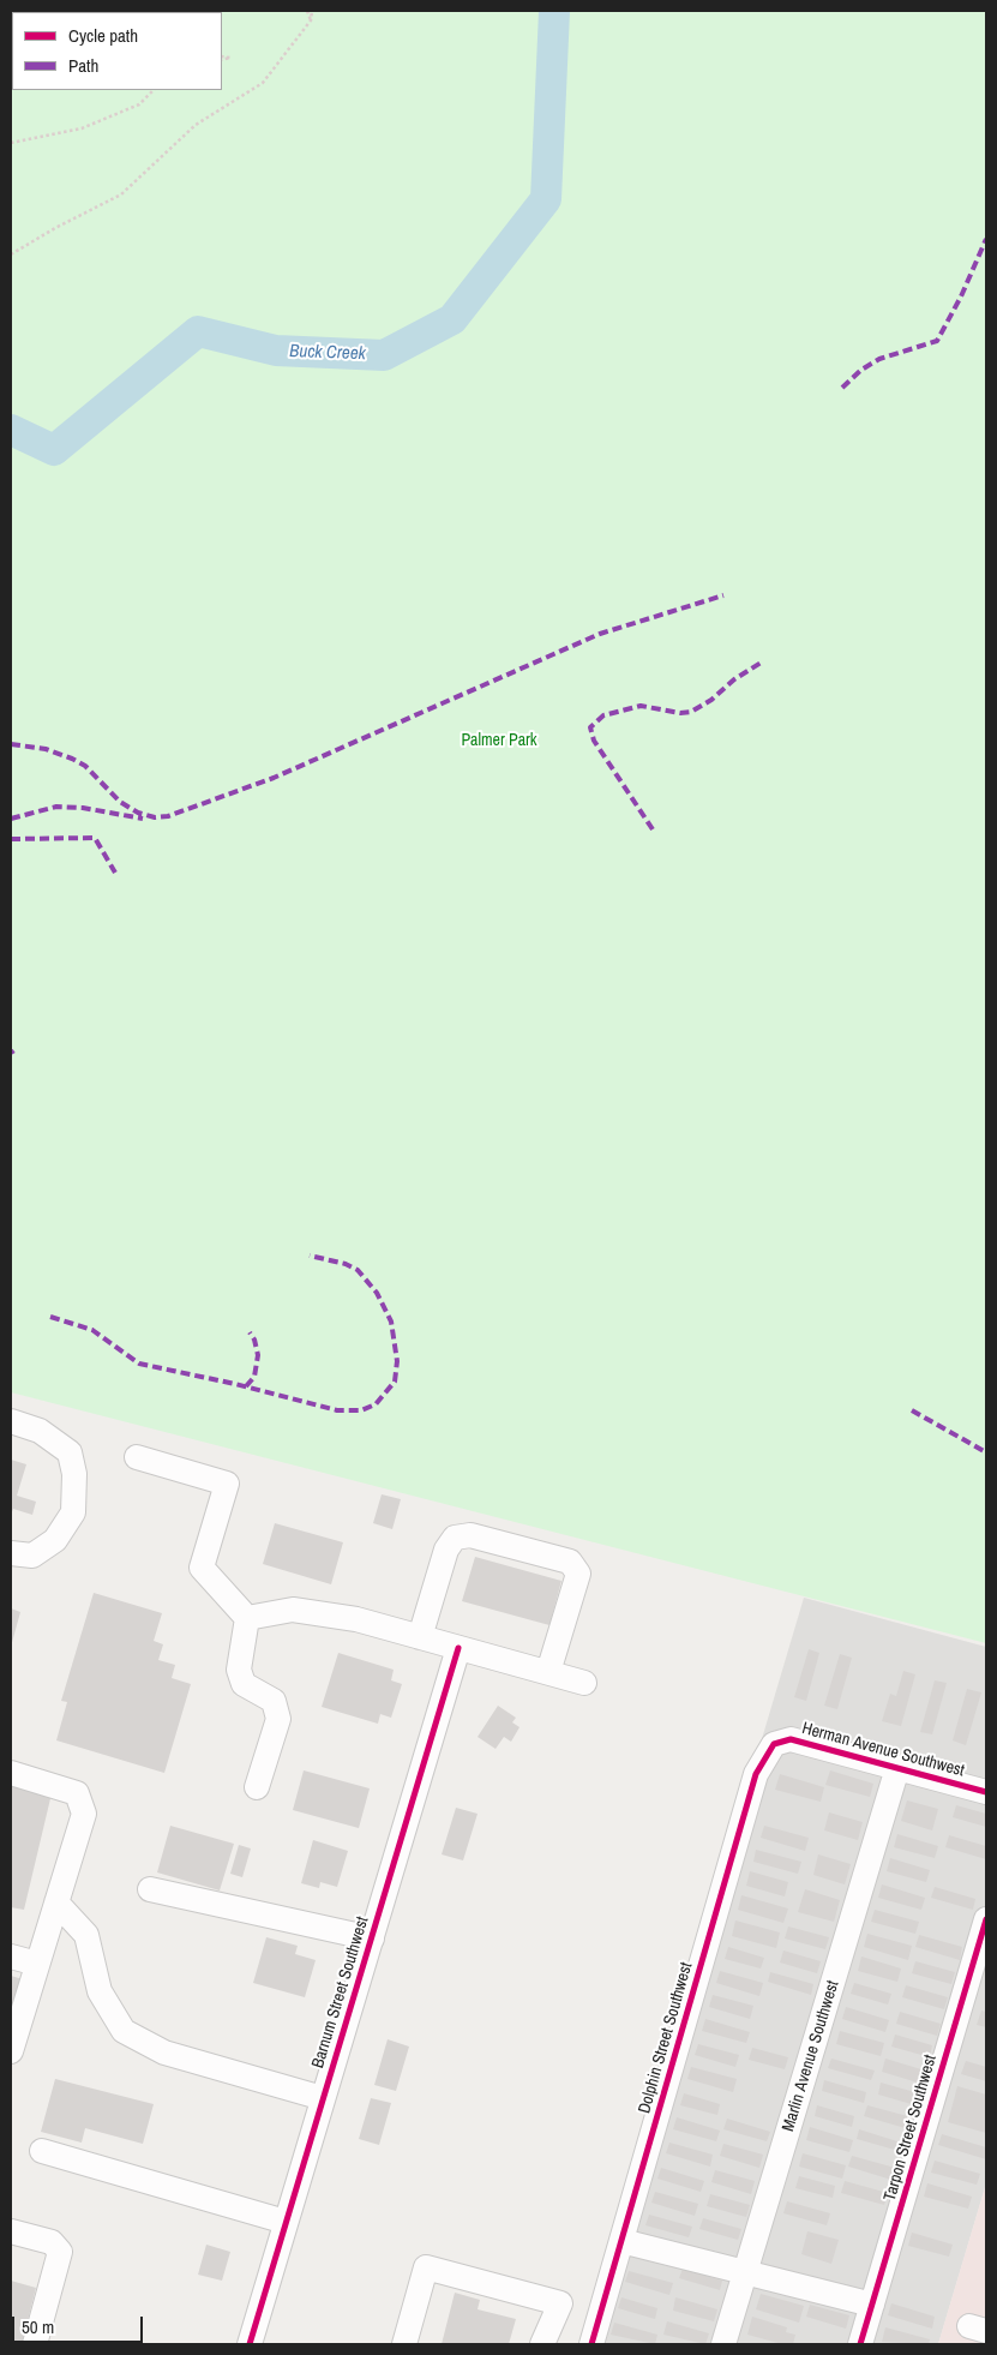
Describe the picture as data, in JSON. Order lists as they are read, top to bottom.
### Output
{
  "streets": {
    "street": [
      "Herman Avenue Southwest",
      "Barnum Street Southwest",
      "Dolphin Street Southwest",
      "Marlin Avenue Southwest",
      "Tarpon Street Southwest"
    ]
  },
  "crossings": [
    ["Herman Avenue Southwest", "Dolphin Street Southwest"],
    ["Herman Avenue Southwest", "Marlin Avenue Southwest"]
  ],
  "water": ["Buck Creek"],
  "parks": ["Palmer Park"],
  "legend": ["Cycle path", "Path"],
  "scale_bar": "50 m"
}
